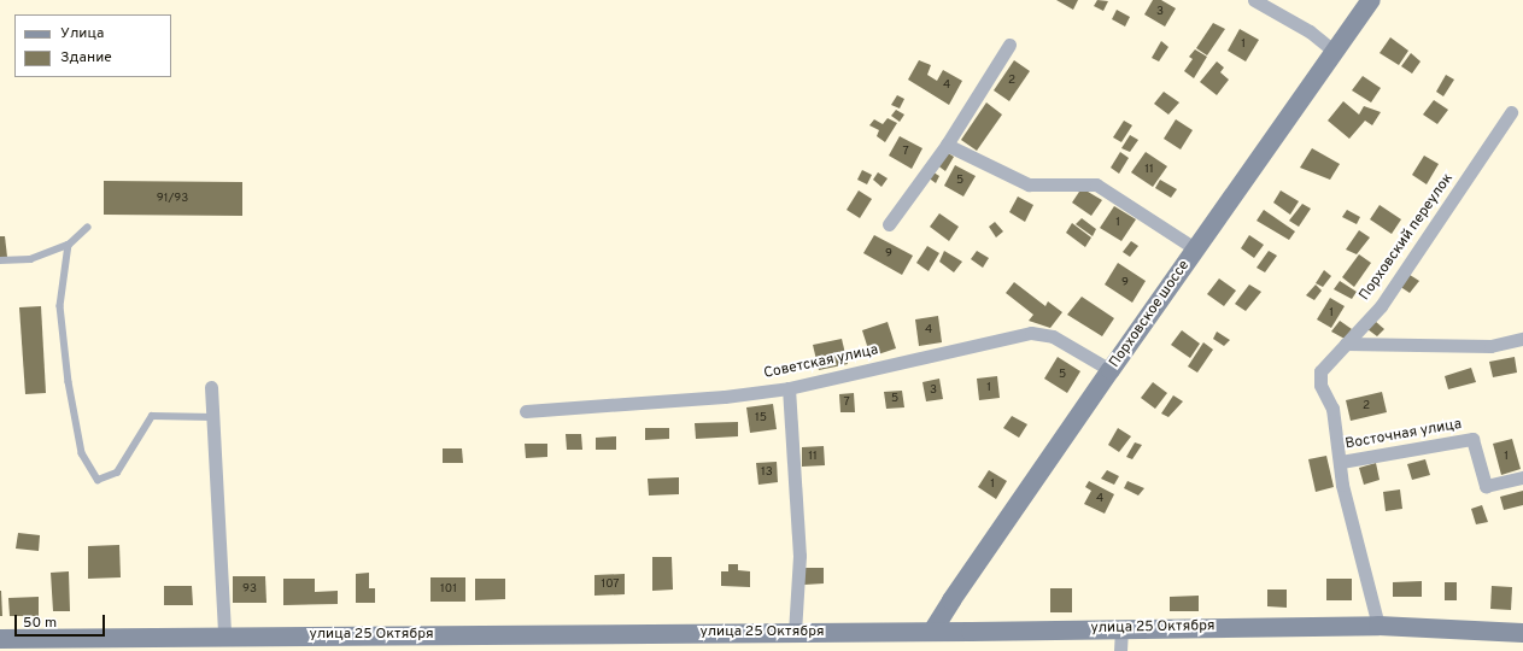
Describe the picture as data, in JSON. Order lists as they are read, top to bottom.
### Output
{
  "streets": {
    "main road": ["Порховское шоссе", "улица 25 Октября"],
    "street": ["Порховский переулок", "Советская улица", "Восточная улица"]
  },
  "crossings": [
    ["Порховский переулок", "Восточная улица"],
    ["Порховский переулок", "улица 25 Октября"],
    ["Порховское шоссе", "Советская улица"],
    ["Порховское шоссе", "улица 25 Октября"]
  ],
  "house_numbers": [
    "3",
    "1",
    "2",
    "4",
    "7",
    "11",
    "5",
    "91/93",
    "1",
    "9",
    "9",
    "1",
    "4",
    "5",
    "1",
    "3",
    "5",
    "7",
    "2",
    "15",
    "11",
    "1",
    "13",
    "1",
    "4",
    "107",
    "93",
    "101"
  ],
  "legend": ["Улица", "Здание"],
  "scale_bar": "50 m"
}
